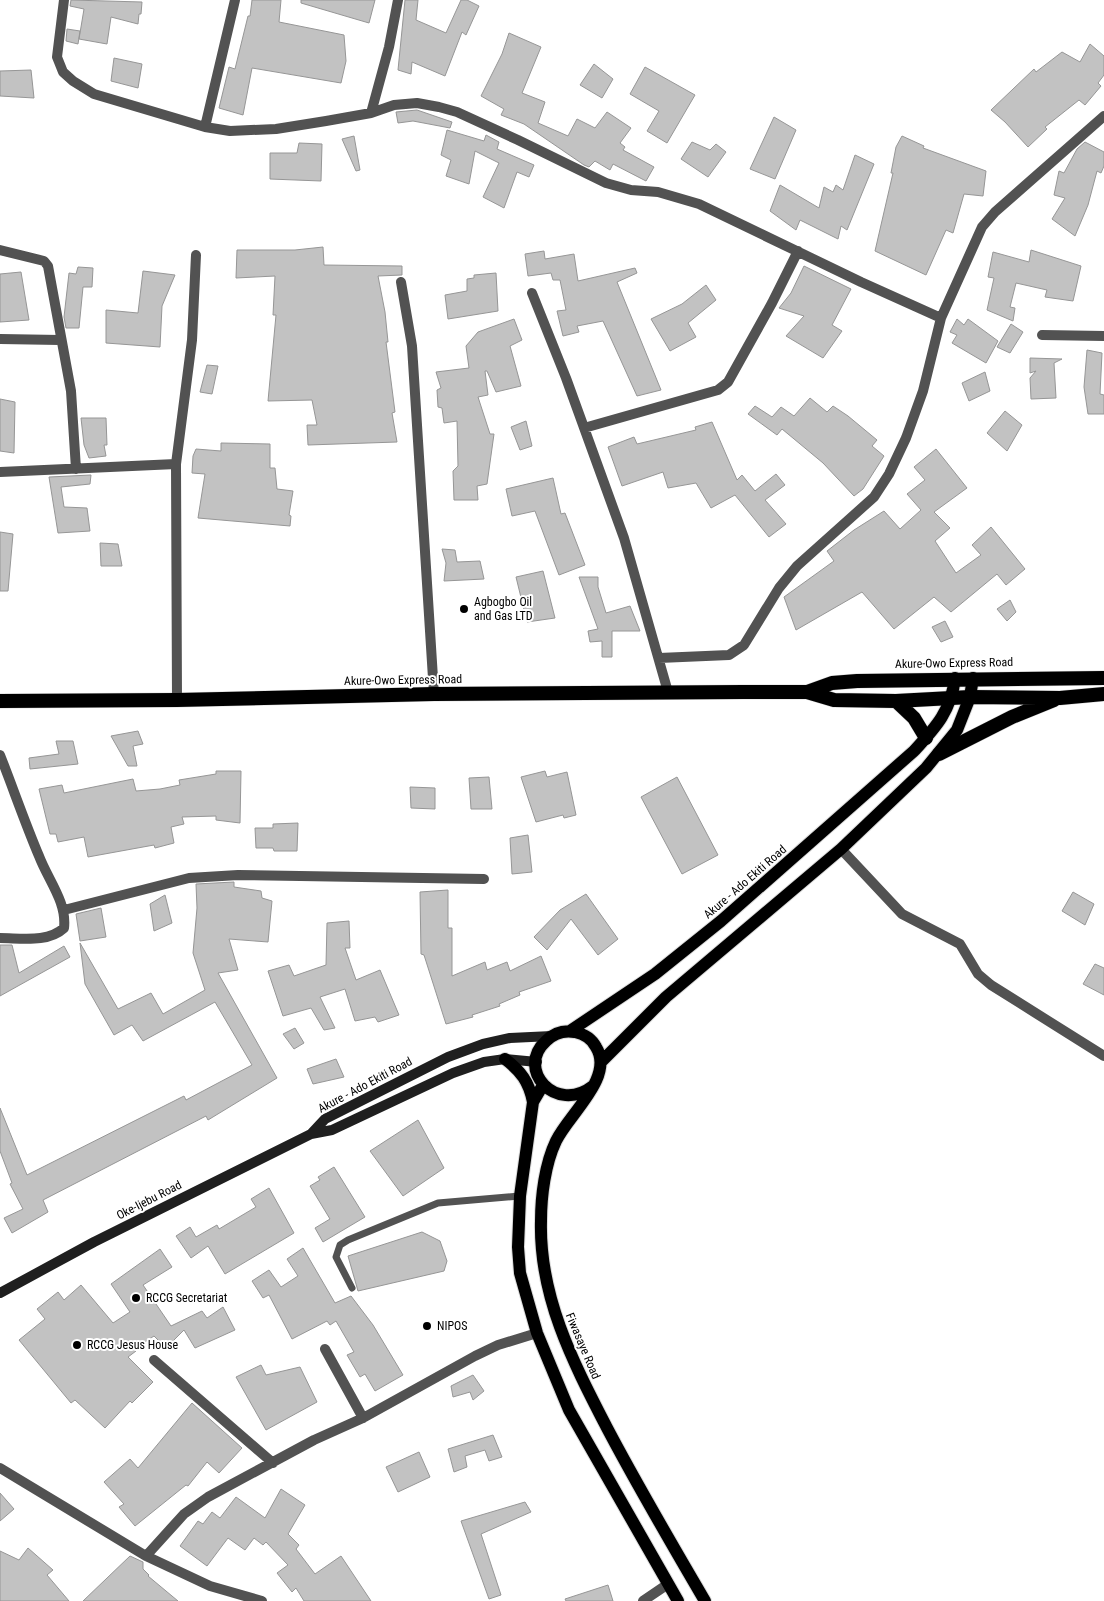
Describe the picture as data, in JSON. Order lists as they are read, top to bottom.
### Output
{
  "streets": {
    "highway": ["Akure-Owo Express Road"],
    "main road": ["Akure - Ado Ekiti Road", "Oke-Ijebu Road", "Fiwasaye Road"]
  },
  "crossings": [
    ["Akure-Owo Express Road", "Akure - Ado Ekiti Road"],
    ["Akure - Ado Ekiti Road", "Oke-Ijebu Road"],
    ["Akure - Ado Ekiti Road", "Fiwasaye Road"]
  ],
  "places": [
    "Agbogbo Oil and Gas LTD",
    "RCCG Secretariat",
    "NIPOS",
    "RCCG Jesus House"
  ]
}
